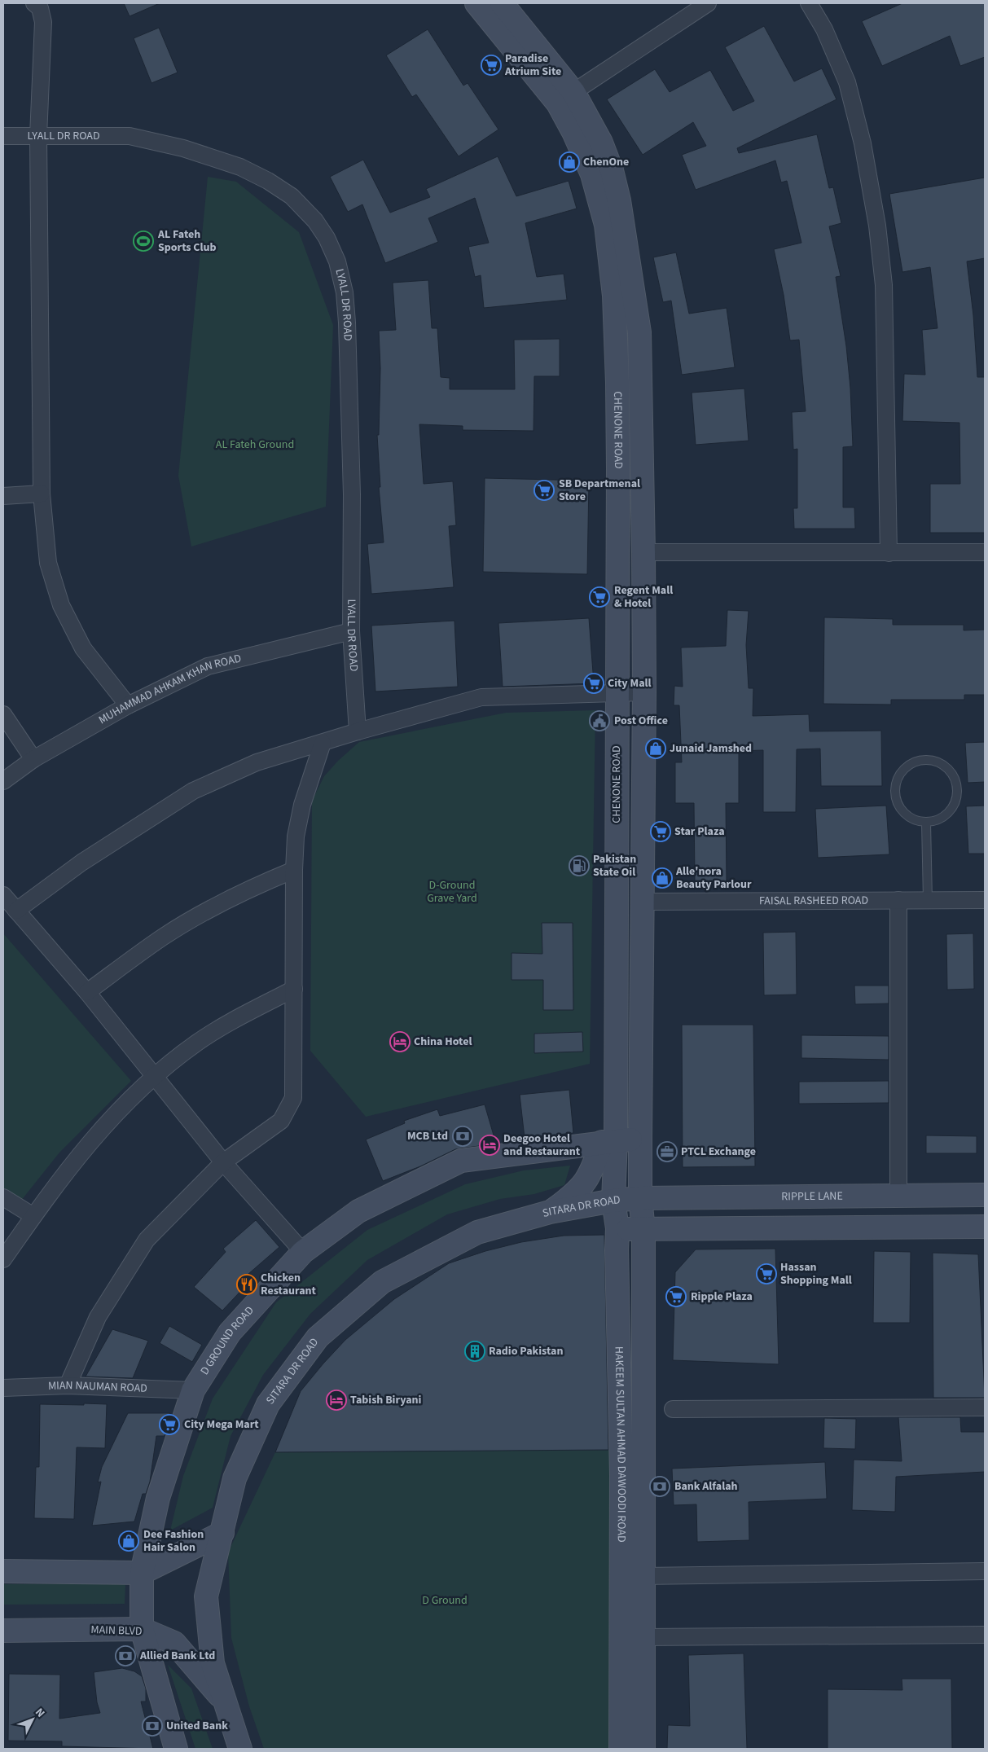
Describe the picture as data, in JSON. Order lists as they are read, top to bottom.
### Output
{
  "streets": {
    "street": [
      "LYALL DR ROAD",
      "CHENONE ROAD",
      "MUHAMMAD AHKAM KHAN ROAD",
      "FAISAL RASHEED ROAD",
      "RIPPLE LANE",
      "SITARA DR ROAD",
      "D GROUND ROAD",
      "MIAN NAUMAN ROAD",
      "HAKEEM SULTAN AHMAD DAWOODI ROAD",
      "MAIN BLVD"
    ]
  },
  "crossings": [
    ["LYALL DR ROAD", "MUHAMMAD AHKAM KHAN ROAD"],
    ["CHENONE ROAD", "FAISAL RASHEED ROAD"],
    ["CHENONE ROAD", "RIPPLE LANE"],
    ["CHENONE ROAD", "SITARA DR ROAD"],
    ["CHENONE ROAD", "D GROUND ROAD"],
    ["CHENONE ROAD", "HAKEEM SULTAN AHMAD DAWOODI ROAD"],
    ["RIPPLE LANE", "SITARA DR ROAD"],
    ["RIPPLE LANE", "HAKEEM SULTAN AHMAD DAWOODI ROAD"],
    ["SITARA DR ROAD", "HAKEEM SULTAN AHMAD DAWOODI ROAD"],
    ["SITARA DR ROAD", "MAIN BLVD"],
    ["D GROUND ROAD", "MIAN NAUMAN ROAD"],
    ["D GROUND ROAD", "HAKEEM SULTAN AHMAD DAWOODI ROAD"],
    ["D GROUND ROAD", "MAIN BLVD"]
  ],
  "parks": ["AL Fateh Ground", "D-Ground Grave Yard", "D Ground"],
  "places": {
    "supermarket": [
      "Paradise Atrium Site",
      "SB Departmenal Store",
      "Regent Mall & Hotel",
      "City Mall",
      "Star Plaza",
      "Hassan Shopping Mall",
      "Ripple Plaza",
      "City Mega Mart"
    ],
    "shop": [
      "ChenOne",
      "Junaid Jamshed",
      "Alle'nora Beauty Parlour",
      "Dee Fashion Hair Salon"
    ],
    "sports": ["AL Fateh Sports Club"],
    "public building": ["Post Office"],
    "fuel station": ["Pakistan State Oil"],
    "hotel": ["China Hotel", "Deegoo Hotel and Restaurant", "Tabish Biryani"],
    "bank": [
      "MCB Ltd",
      "Bank Alfalah",
      "Allied Bank Ltd",
      "United Bank"
    ],
    "office": ["PTCL Exchange"],
    "restaurant": ["Chicken Restaurant"],
    "building": ["Radio Pakistan"]
  },
  "north": "top right"
}
